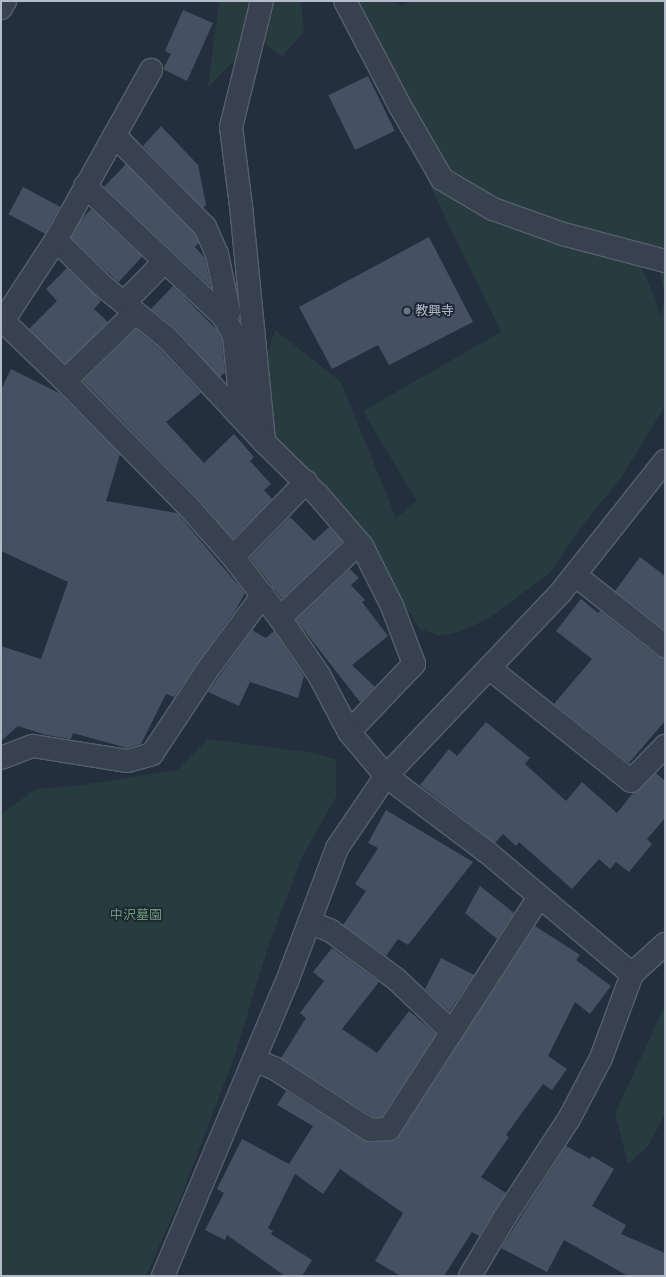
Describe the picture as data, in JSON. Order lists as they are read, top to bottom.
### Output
{
  "parks": ["中沢墓園"],
  "places": ["教興寺"]
}
